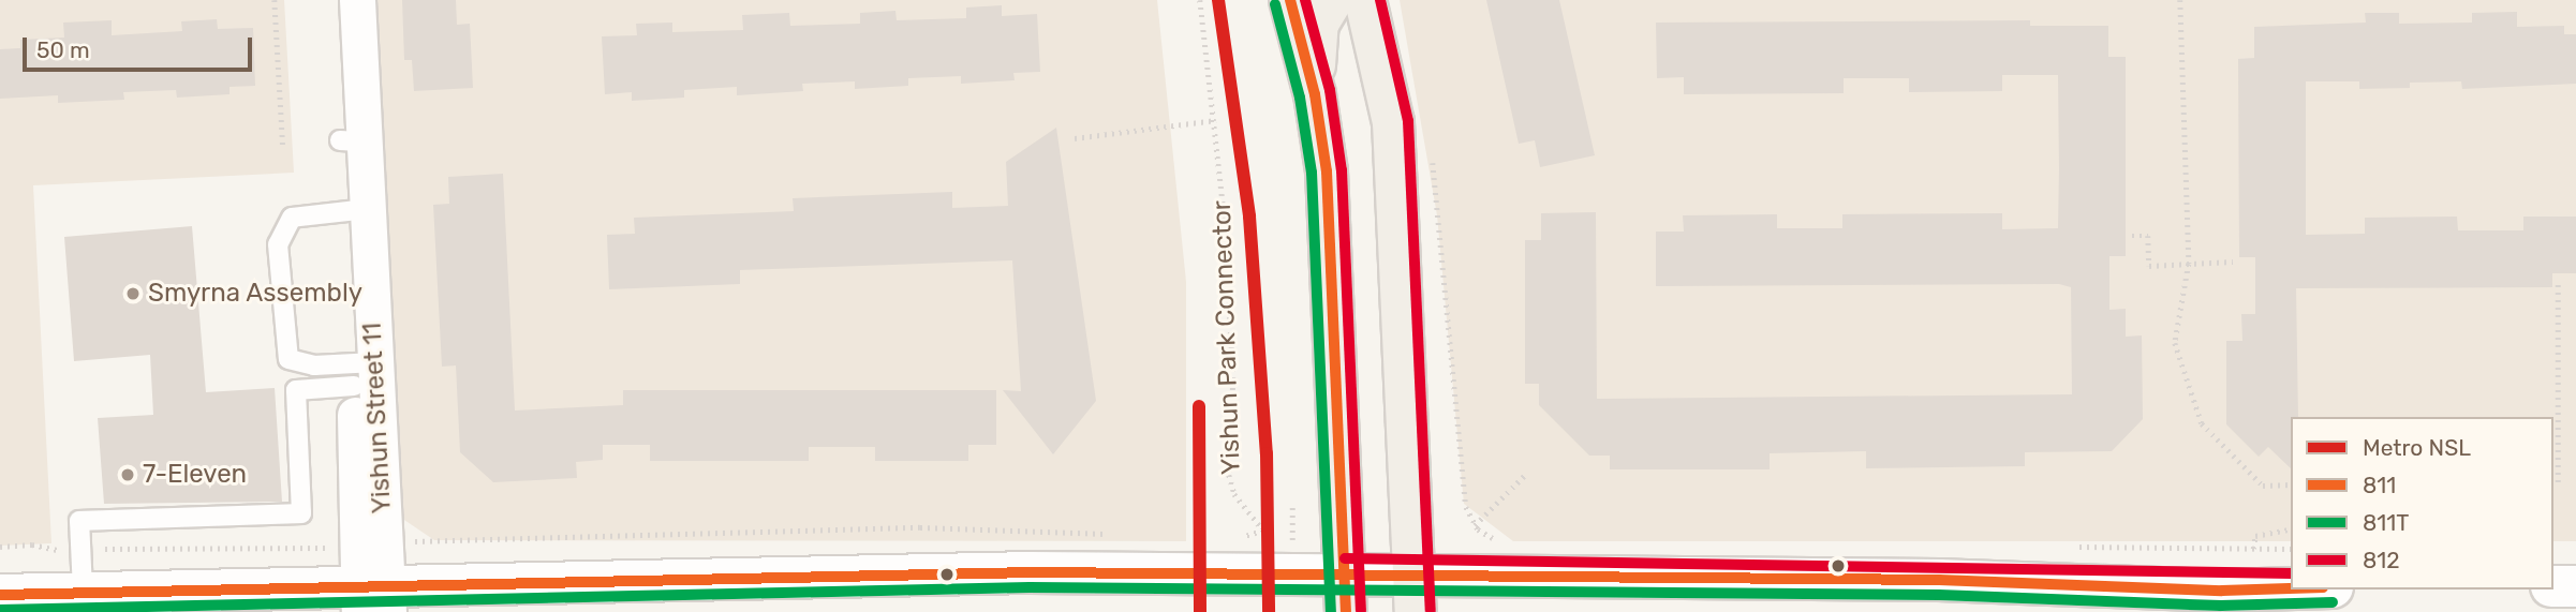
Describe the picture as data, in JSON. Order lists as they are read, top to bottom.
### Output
{
  "streets": {
    "street": ["Yishun Street 11"],
    "path": ["Yishun Park Connector"]
  },
  "places": ["Smyrna Assembly", "7-Eleven"],
  "lines": [
    "metro line NSL",
    "transit line 811",
    "transit line 812",
    "transit line 811T"
  ],
  "legend": [
    "Metro NSL",
    "811",
    "811T",
    "812"
  ],
  "scale_bar": "50 m"
}
